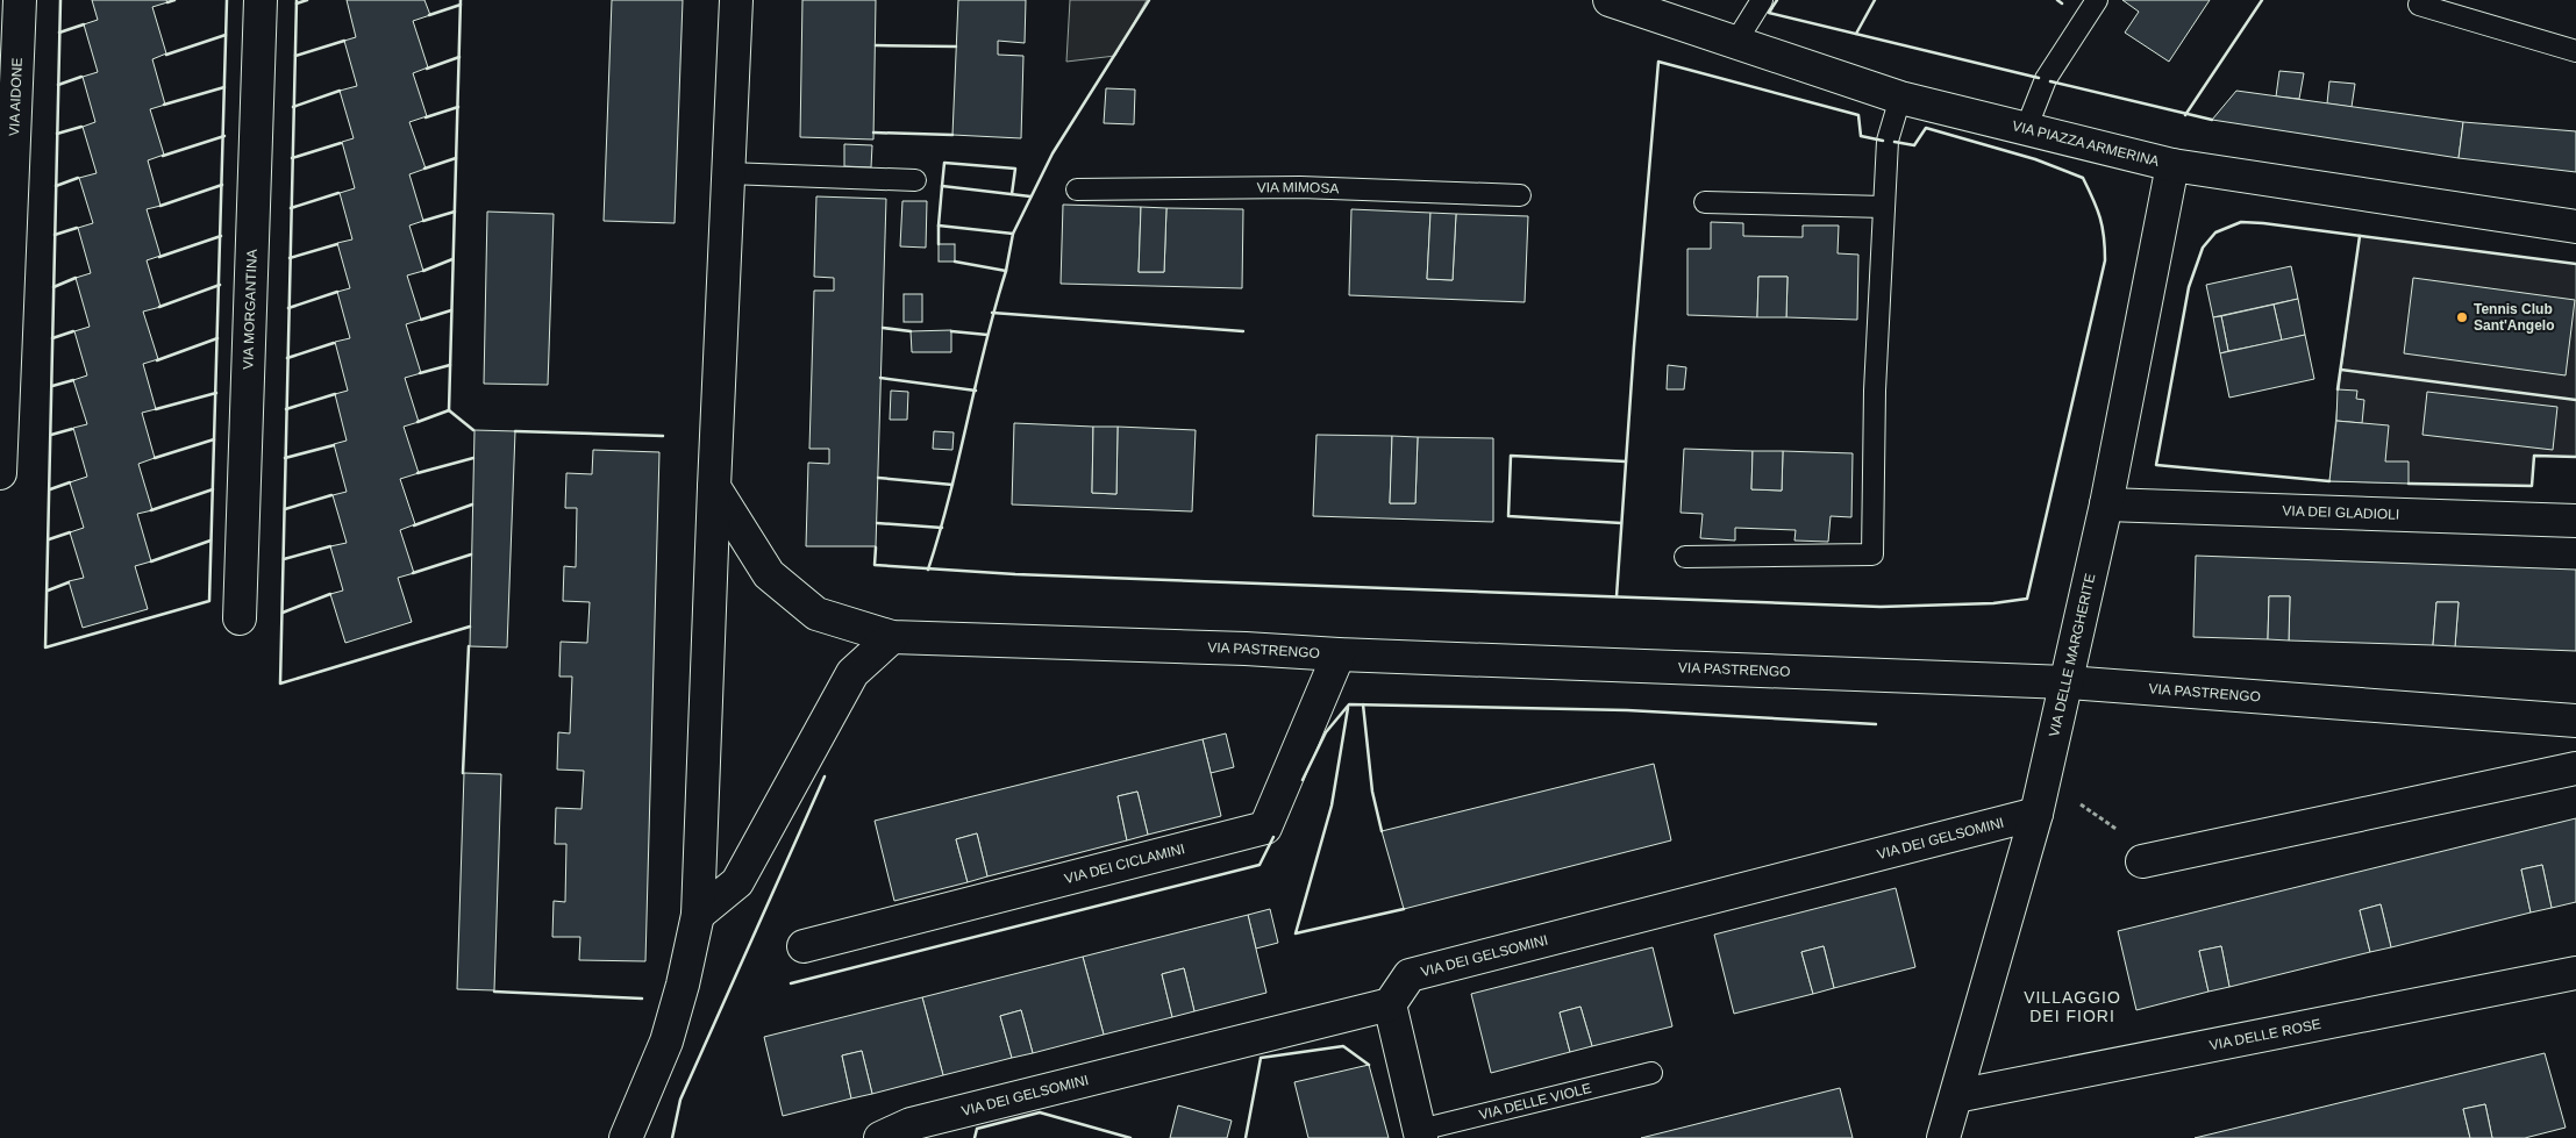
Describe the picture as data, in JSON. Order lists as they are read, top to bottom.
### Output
{
  "streets": {
    "street": [
      "VIA AIDONE",
      "VIA PIAZZA ARMERINA",
      "VIA MORGANTINA",
      "VIA DEI GLADIOLI",
      "VIA PASTRENGO",
      "VIA DELLE MARGHERITE",
      "VIA DEI GELSOMINI",
      "VIA DEI CICLAMINI",
      "VIA DELLE ROSE"
    ],
    "lane": ["VIA MIMOSA", "VIA DELLE VIOLE"]
  },
  "crossings": [
    ["VIA PIAZZA ARMERINA", "VIA DELLE MARGHERITE"],
    ["VIA DEI GLADIOLI", "VIA DELLE MARGHERITE"],
    ["VIA PASTRENGO", "VIA DELLE MARGHERITE"],
    ["VIA PASTRENGO", "VIA DEI CICLAMINI"],
    ["VIA DELLE MARGHERITE", "VIA DEI GELSOMINI"],
    ["VIA DELLE MARGHERITE", "VIA DELLE ROSE"]
  ],
  "districts": ["VILLAGGIO DEI FIORI"],
  "places": ["Tennis Club Sant'Angelo"]
}
